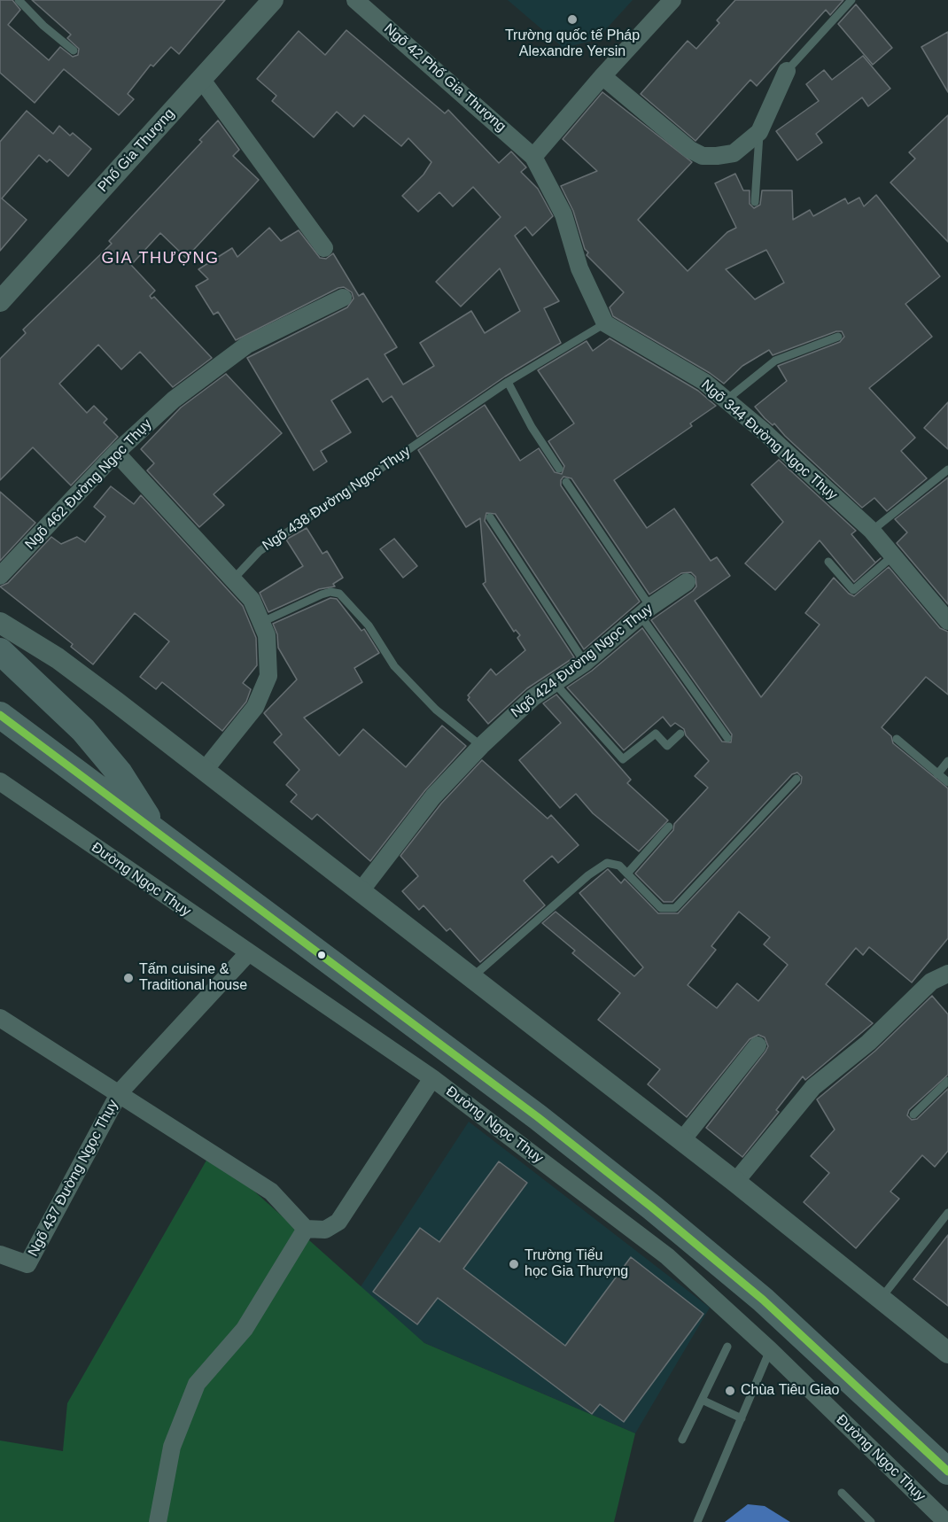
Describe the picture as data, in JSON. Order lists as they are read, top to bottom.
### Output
{
  "streets": {
    "street": [
      "Ngõ 42 Phố Gia Thượng",
      "Phố Gia Thượng",
      "Ngõ 344 Đường Ngọc Thụy",
      "Ngõ 462 Đường Ngọc Thụy",
      "Ngõ 424 Đường Ngọc Thụy",
      "Đường Ngọc Thụy",
      "Ngõ 437 Đường Ngọc Thụy"
    ],
    "lane": ["Ngõ 438 Đường Ngọc Thụy"]
  },
  "crossings": [
    ["Ngõ 344 Đường Ngọc Thụy", "Ngõ 438 Đường Ngọc Thụy"],
    ["Đường Ngọc Thụy", "Ngõ 437 Đường Ngọc Thụy"]
  ],
  "districts": ["GIA THƯỢNG"],
  "places": [
    "Trường quốc tế Pháp Alexandre Yersin",
    "Tấm cuisine & Traditional house",
    "Trường Tiểu học Gia Thượng",
    "Chùa Tiêu Giao"
  ]
}
